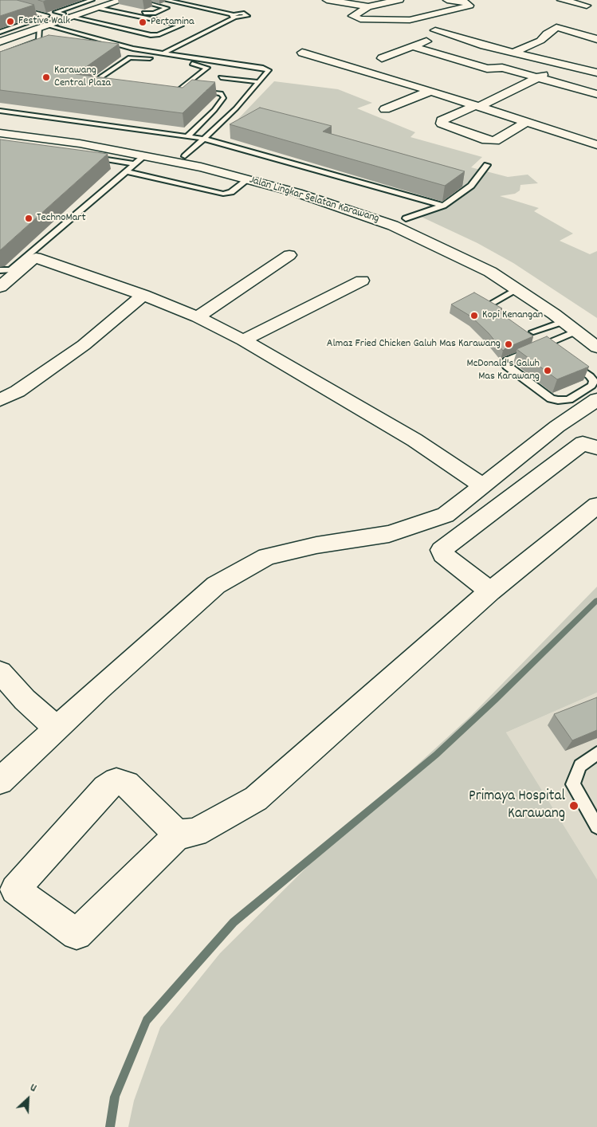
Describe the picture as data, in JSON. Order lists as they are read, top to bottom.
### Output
{
  "streets": {
    "street": ["Jalan Lingkar Selatan Karawang"]
  },
  "places": [
    "Festive Walk",
    "Pertamina",
    "Karawang Central Plaza",
    "TechnoMart",
    "Kopi Kenangan",
    "Almaz Fried Chicken Galuh Mas Karawang",
    "McDonald's Galuh Mas Karawang",
    "Primaya Hospital Karawang"
  ],
  "north": "top right"
}
